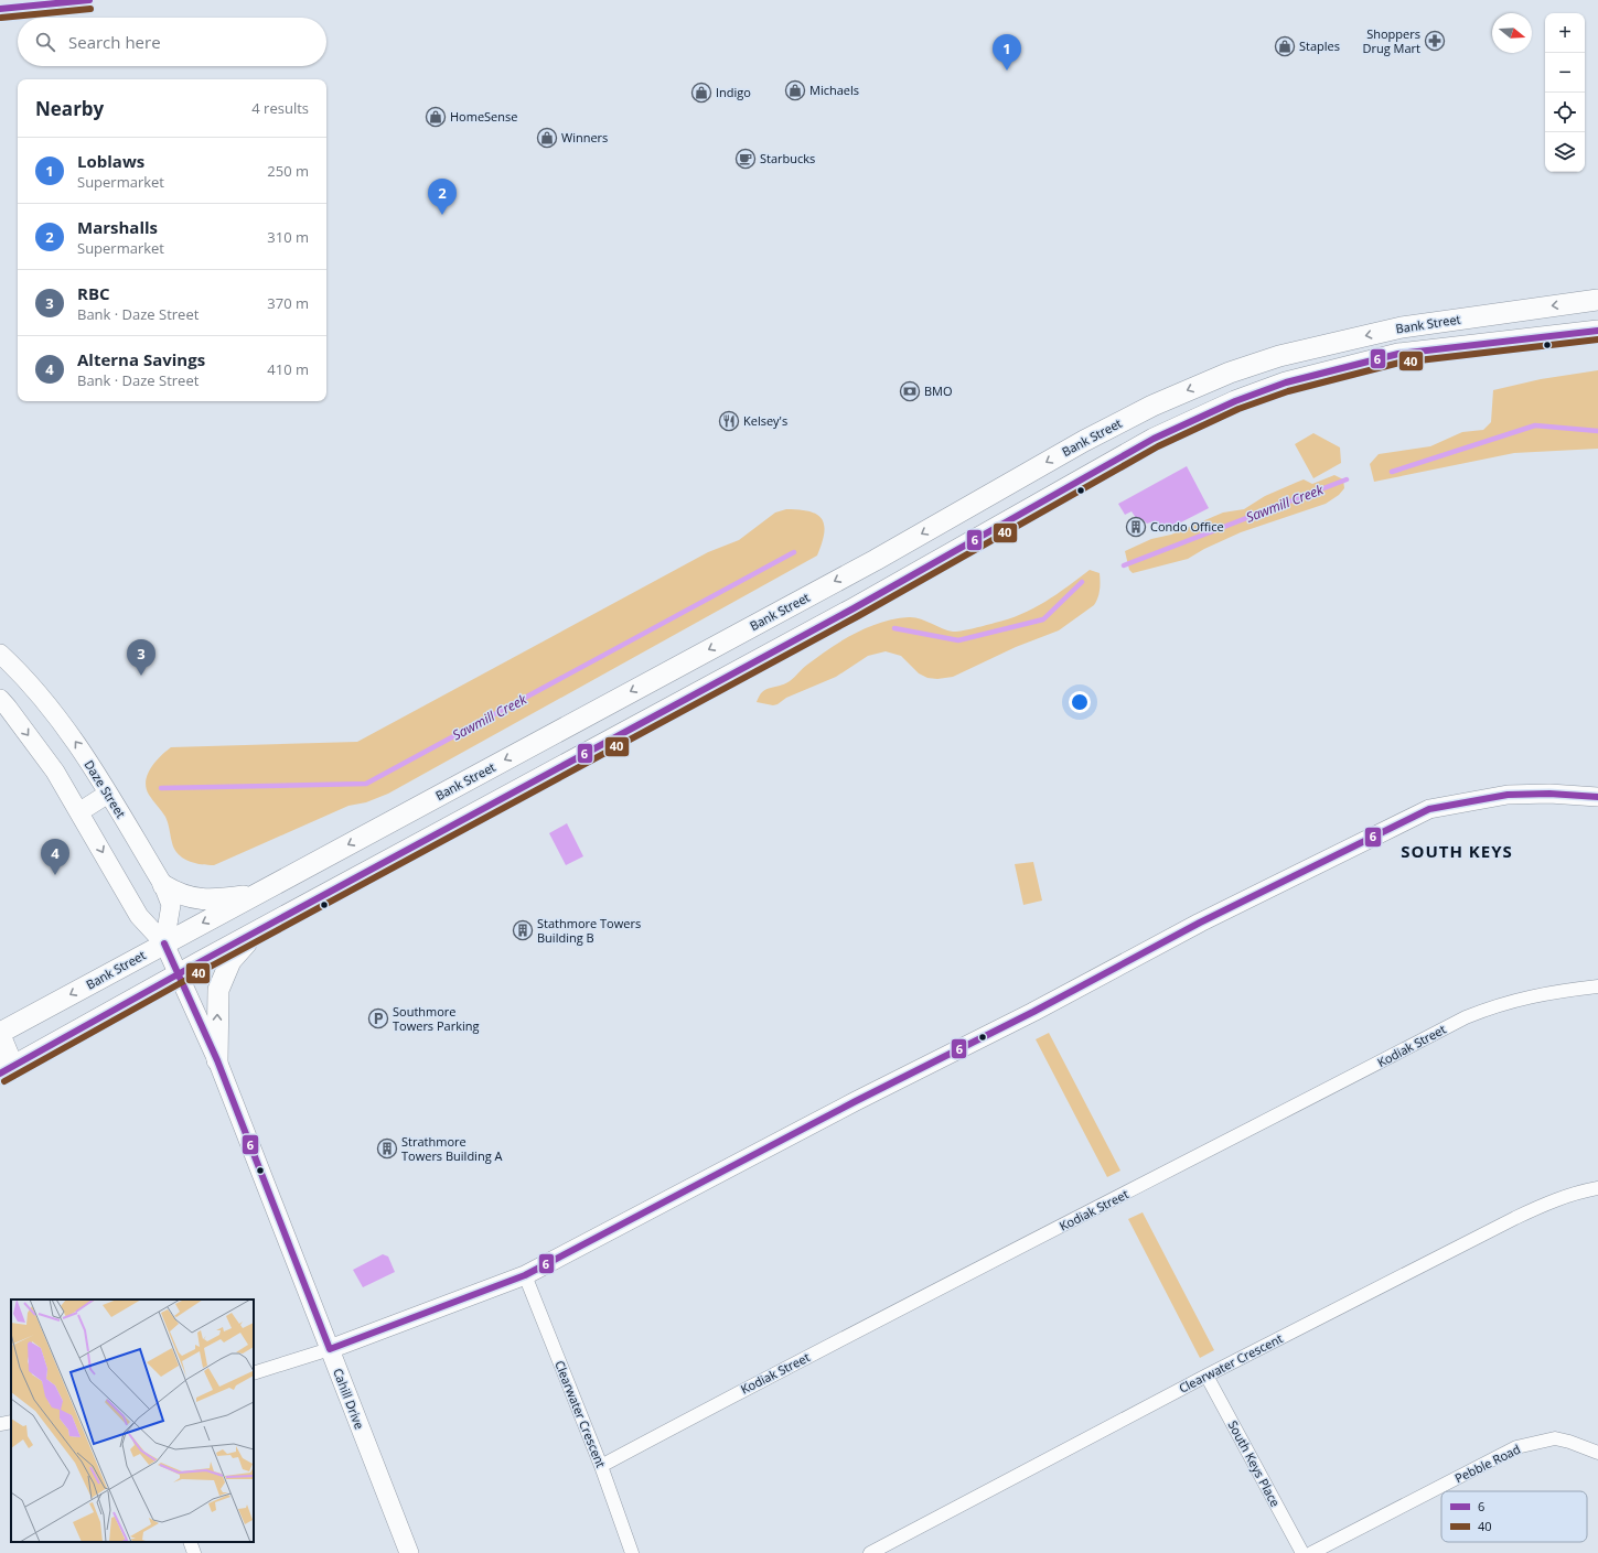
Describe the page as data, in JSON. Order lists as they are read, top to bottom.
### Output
{
  "streets": {
    "main road": ["Bank Street"],
    "street": [
      "Daze Street",
      "Kodiak Street",
      "Clearwater Crescent",
      "Cahill Drive",
      "South Keys Place",
      "Pebble Road"
    ]
  },
  "crossings": [
    ["Bank Street", "Daze Street"],
    ["Bank Street", "Cahill Drive"],
    ["Kodiak Street", "Clearwater Crescent"],
    ["Clearwater Crescent", "South Keys Place"]
  ],
  "districts": ["SOUTH KEYS"],
  "water": ["Sawmill Creek"],
  "places": {
    "pharmacy": ["Shoppers Drug Mart"],
    "shop": [
      "Staples",
      "Michaels",
      "Indigo",
      "HomeSense",
      "Winners"
    ],
    "cafe": ["Starbucks"],
    "bank": ["BMO"],
    "restaurant": ["Kelsey's"],
    "building": ["Condo Office", "Stathmore Towers Building B", "Strathmore Towers Building A"],
    "parking": ["Southmore Towers Parking"]
  },
  "lines": ["transit line 6", "transit line 40"],
  "legend": ["6", "40"],
  "north": "right",
  "page": {
    "map_buttons": ["+", "−"],
    "search": "Search here",
    "pins": [
      "1",
      "2",
      "3",
      "4"
    ],
    "heading": ["Nearby", "4 results"],
    "list": [
      {
        "mark": "1",
        "name": "Loblaws",
        "note": "Supermarket",
        "value": "250 m"
      },
      {
        "mark": "2",
        "name": "Marshalls",
        "note": "Supermarket",
        "value": "310 m"
      },
      {
        "mark": "3",
        "name": "RBC",
        "note": "Bank · Daze Street",
        "value": "370 m"
      },
      {
        "mark": "4",
        "name": "Alterna Savings",
        "note": "Bank · Daze Street",
        "value": "410 m"
      }
    ]
  }
}
